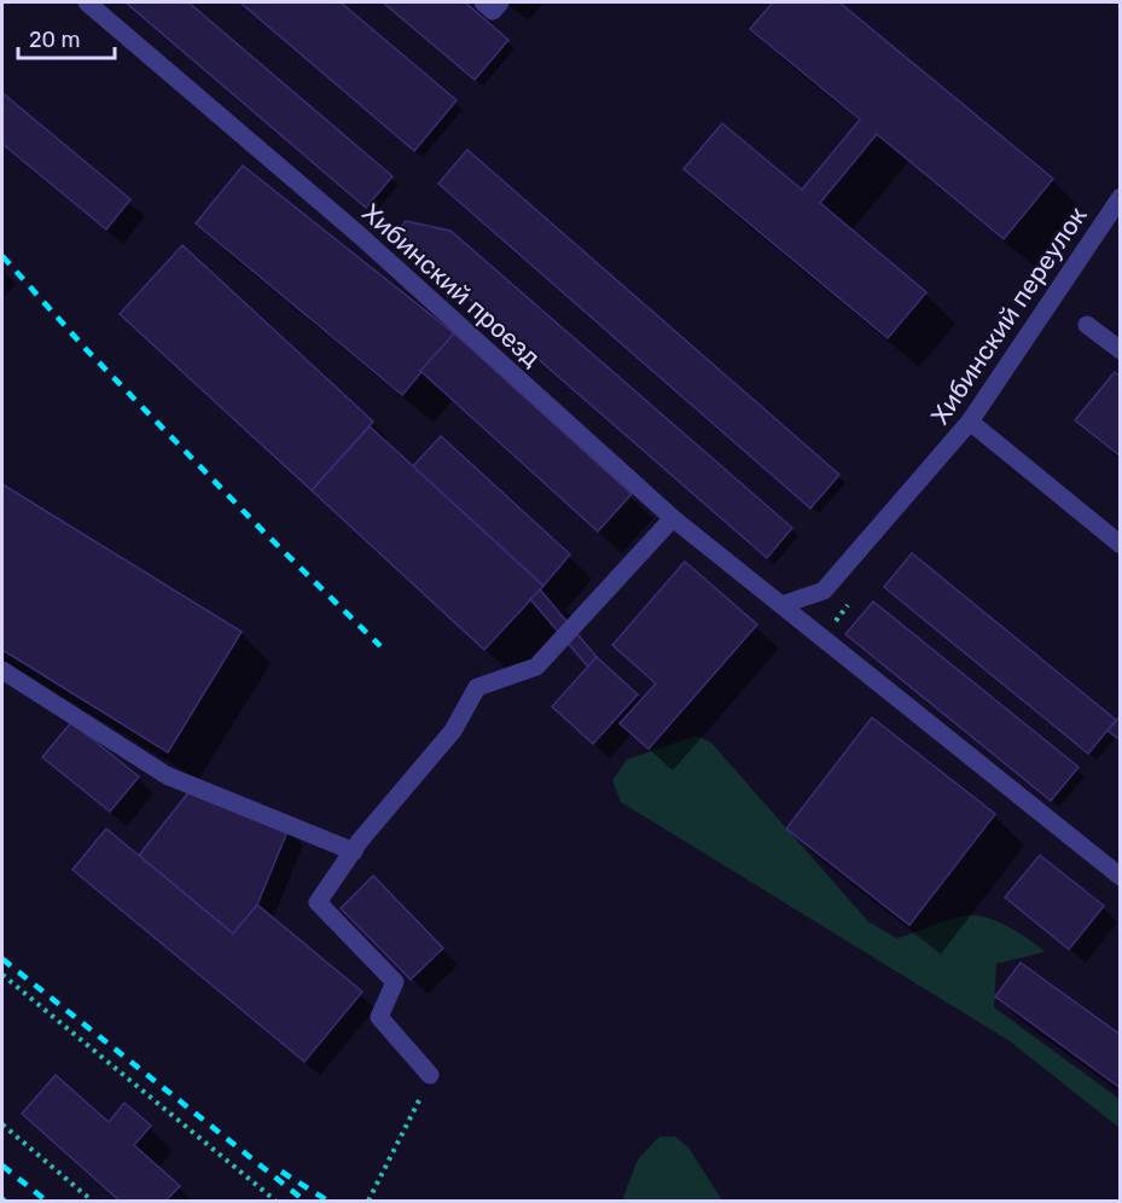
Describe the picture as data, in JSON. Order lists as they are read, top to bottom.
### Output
{
  "streets": {
    "street": ["Хибинский проезд", "Хибинский переулок"]
  },
  "crossings": [
    ["Хибинский проезд", "Хибинский переулок"]
  ],
  "scale_bar": "20 m"
}
